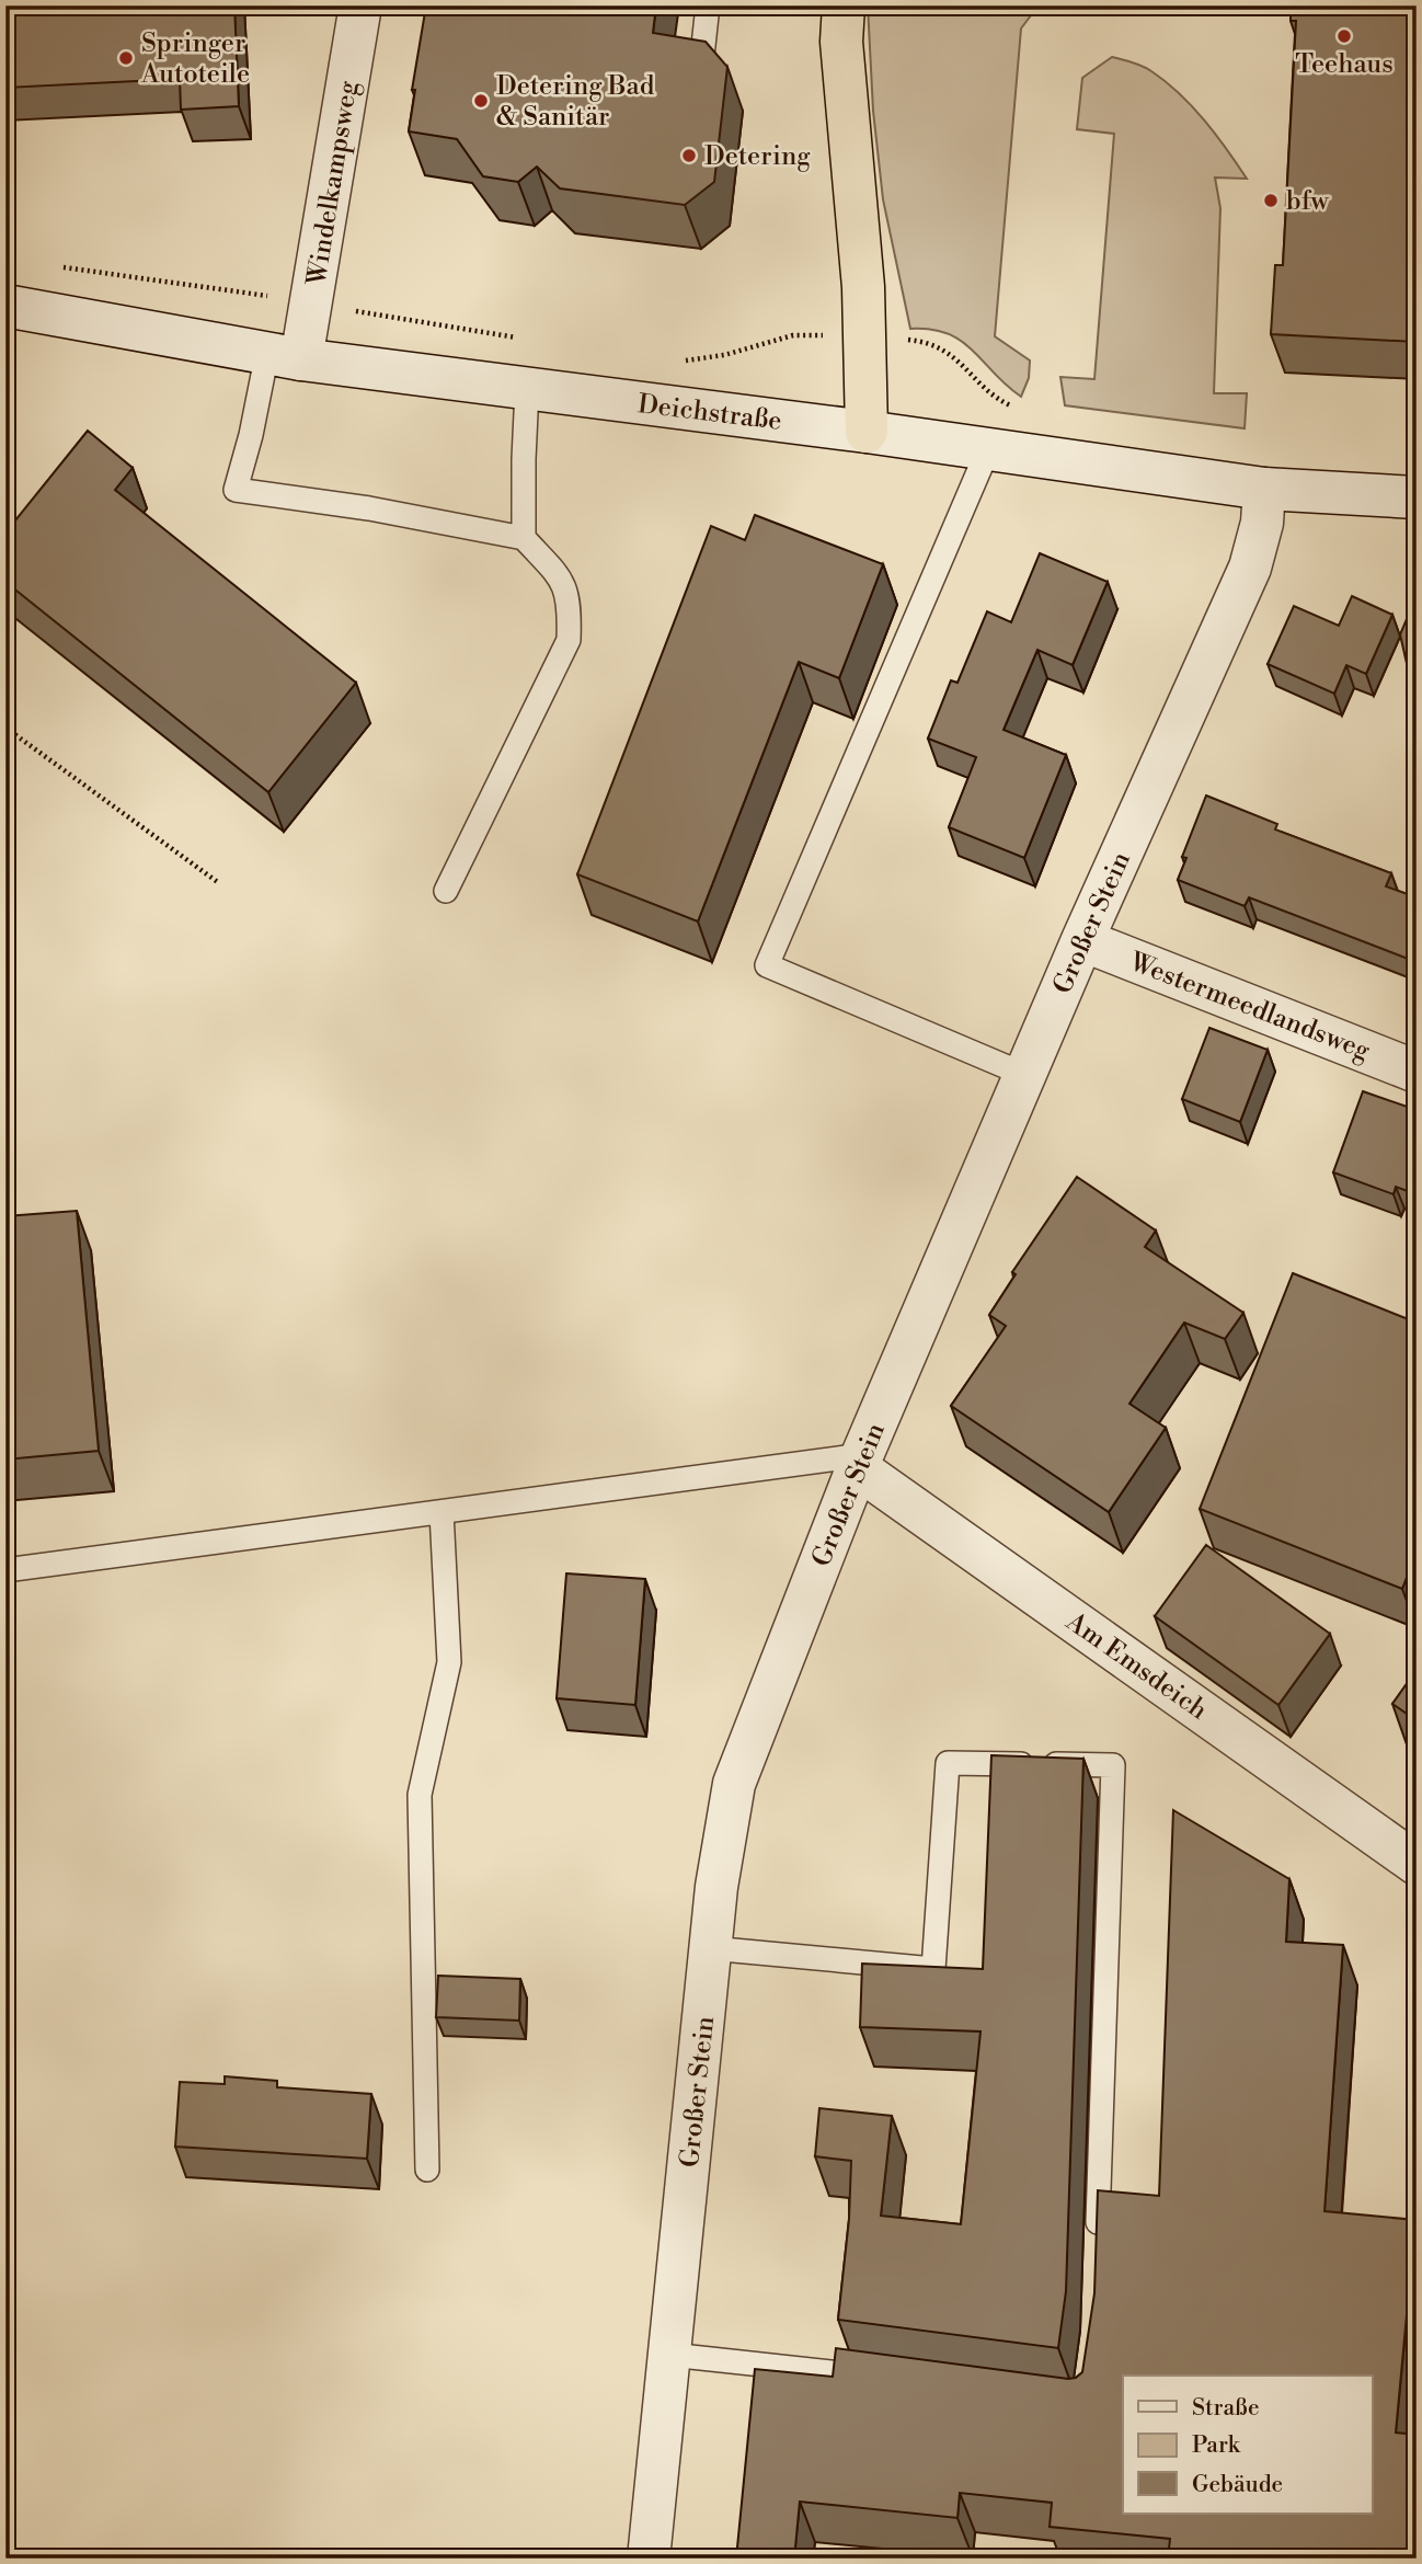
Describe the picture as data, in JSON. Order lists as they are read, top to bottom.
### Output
{
  "streets": {
    "street": [
      "Windelkampsweg",
      "Deichstraße",
      "Großer Stein",
      "Westermeedlandsweg",
      "Am Emsdeich"
    ]
  },
  "crossings": [
    ["Windelkampsweg", "Deichstraße"],
    ["Deichstraße", "Großer Stein"],
    ["Großer Stein", "Westermeedlandsweg"],
    ["Großer Stein", "Am Emsdeich"]
  ],
  "places": [
    "Teehaus",
    "Springer Autoteile",
    "Detering Bad & Sanitär",
    "Detering",
    "bfw"
  ],
  "legend": ["Straße", "Park", "Gebäude"]
}
